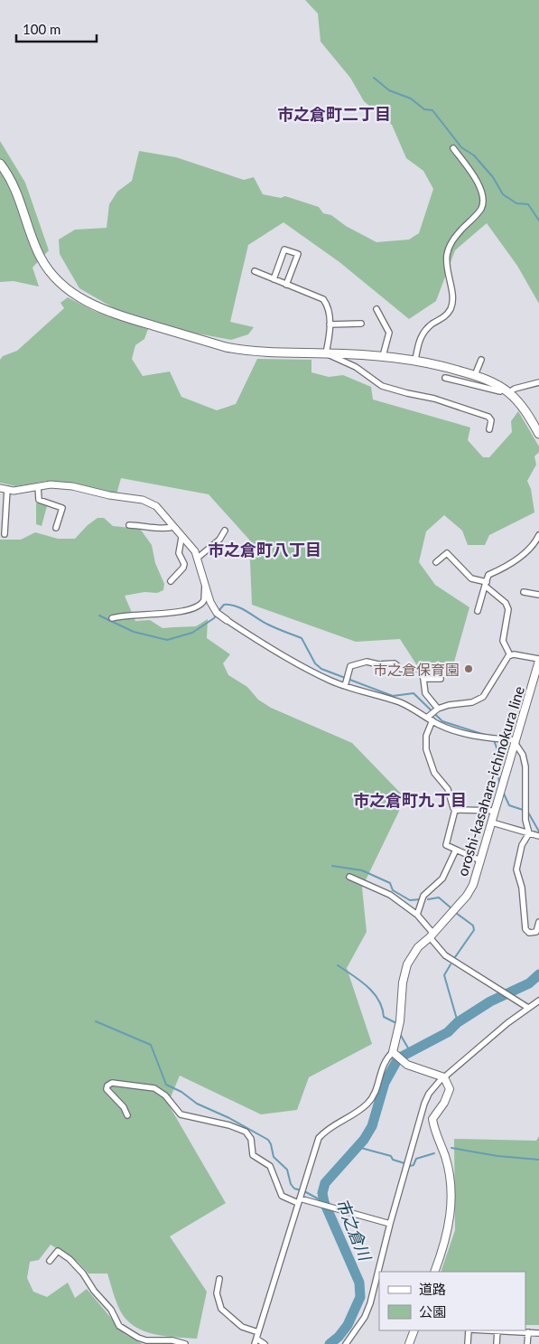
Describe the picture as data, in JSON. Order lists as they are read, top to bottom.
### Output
{
  "streets": {
    "main road": ["oroshi-kasahara-ichinokura line"]
  },
  "districts": ["市之倉町二丁目", "市之倉町八丁目", "市之倉町九丁目"],
  "water": ["市之倉川"],
  "places": ["市之倉保育園"],
  "legend": ["道路", "公園"],
  "scale_bar": "100 m"
}
